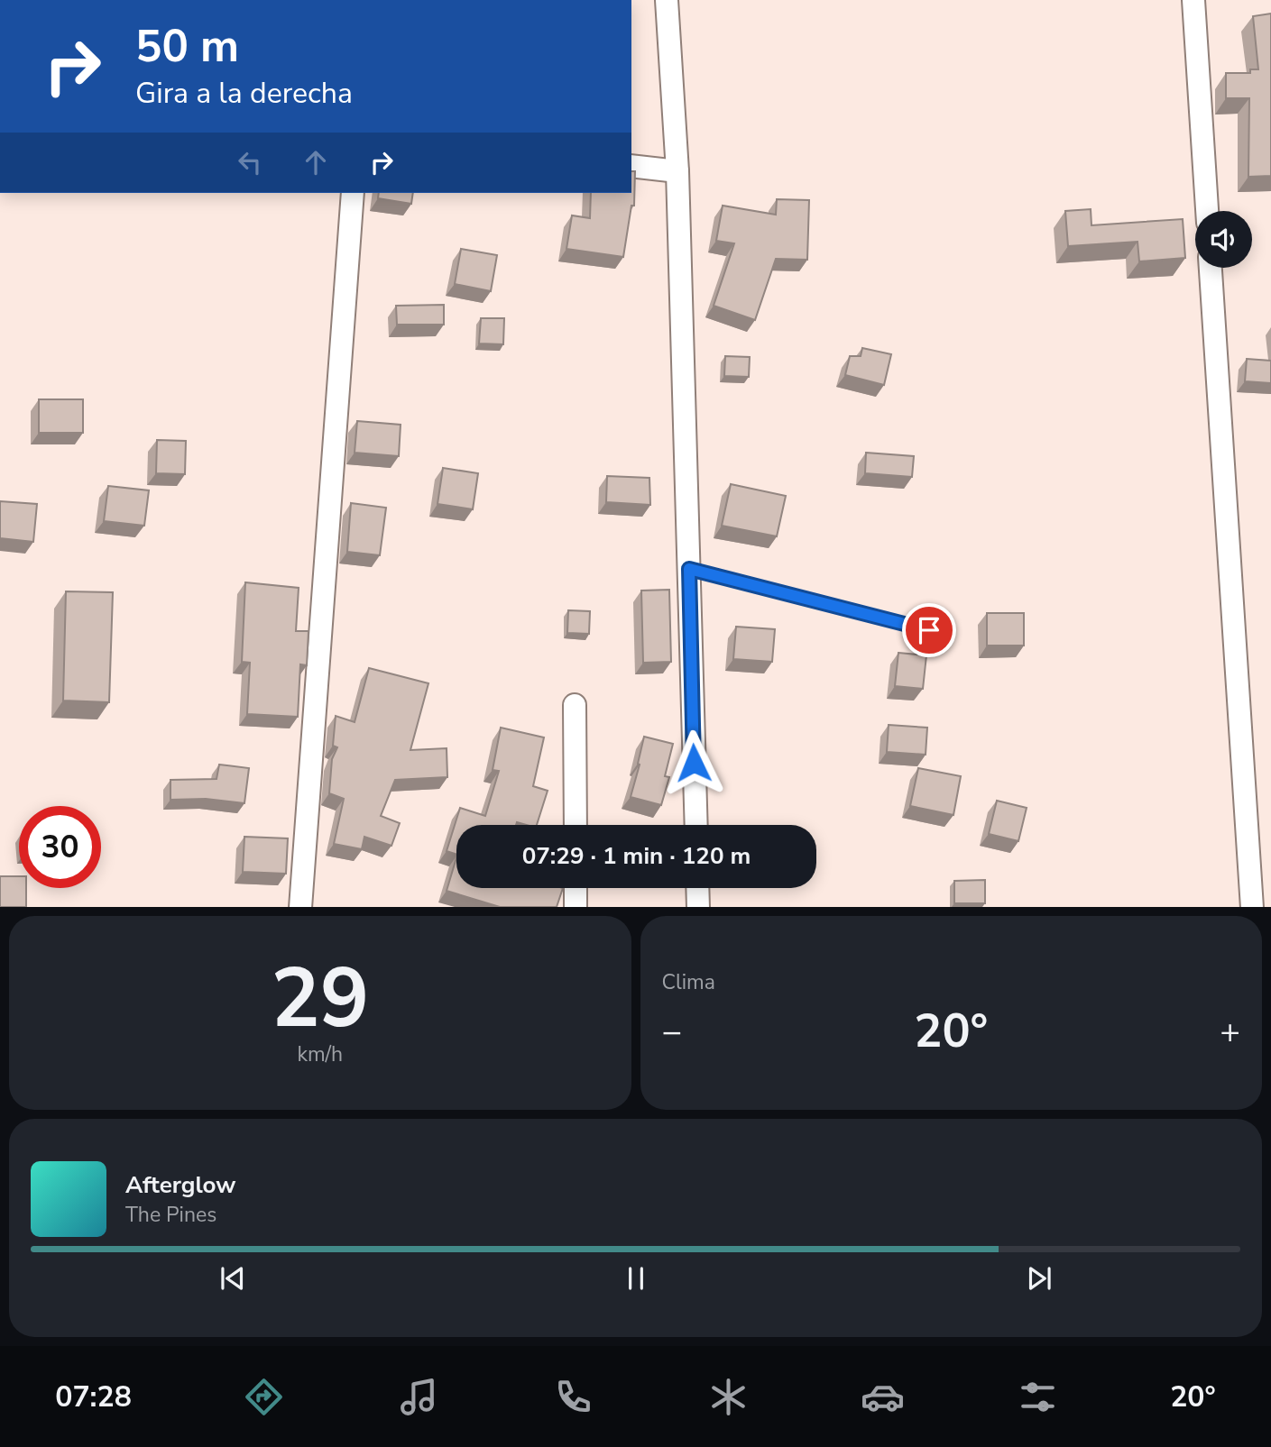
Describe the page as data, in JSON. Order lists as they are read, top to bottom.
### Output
{
  "page": {
    "turn": ["50 m", "Gira a la derecha"],
    "limit": "30",
    "trip": "07:29 · 1 min · 120 m",
    "tile": [
      ["29", "km/h"],
      "Clima"
    ],
    "heat": ["−", "20°", "+"],
    "song": ["Afterglow", "The Pines"],
    "tabs": ["07:28", "20°"]
  }
}
